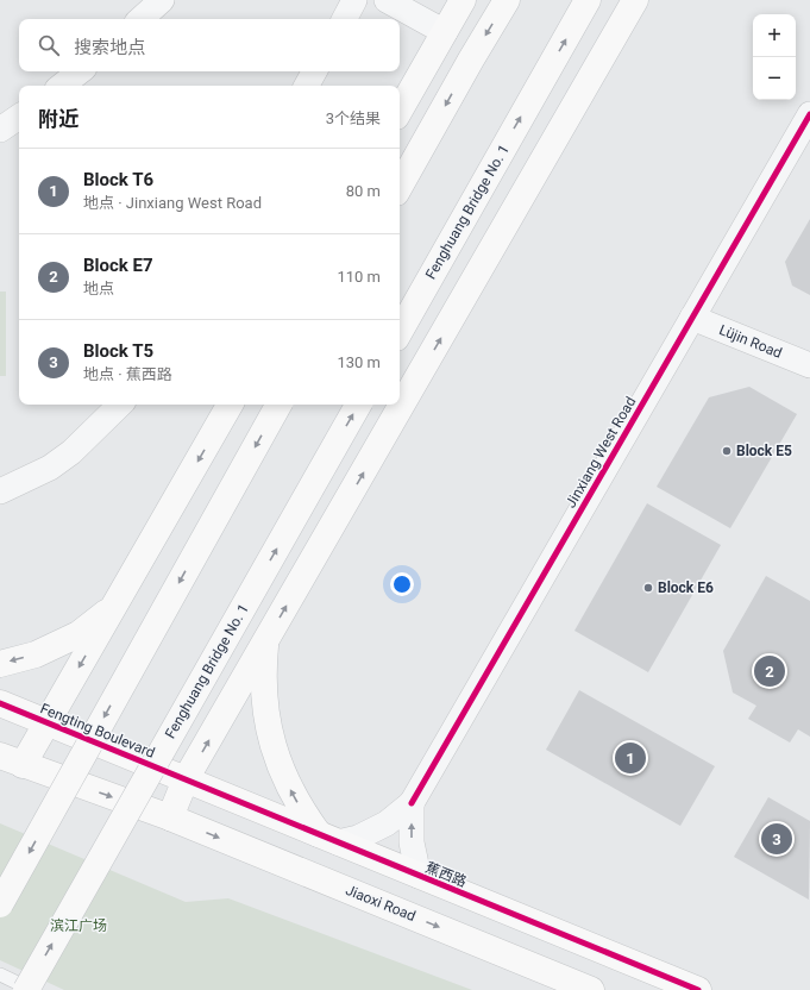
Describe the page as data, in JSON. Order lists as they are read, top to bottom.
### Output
{
  "streets": {
    "main road": [
      "Fenghuang Bridge No. 1",
      "Fengting Boulevard",
      "蕉西路",
      "Jiaoxi Road"
    ],
    "street": ["Lüjin Road", "Jinxiang West Road"]
  },
  "crossings": [
    ["Lüjin Road", "Jinxiang West Road"],
    ["Fengting Boulevard", "蕉西路"]
  ],
  "one_way": ["Jiaoxi Road"],
  "parks": ["滨江广场"],
  "places": ["Block E5", "Block E6"],
  "page": {
    "map_buttons": ["+", "−"],
    "search": "搜索地点",
    "heading": ["附近", "3个结果"],
    "list": [
      {
        "mark": "1",
        "name": "Block T6",
        "note": "地点 · Jinxiang West Road",
        "value": "80 m"
      },
      {
        "mark": "2",
        "name": "Block E7",
        "note": "地点",
        "value": "110 m"
      },
      {
        "mark": "3",
        "name": "Block T5",
        "note": "地点 · 蕉西路",
        "value": "130 m"
      }
    ],
    "pins": ["2", "1", "3"]
  }
}
